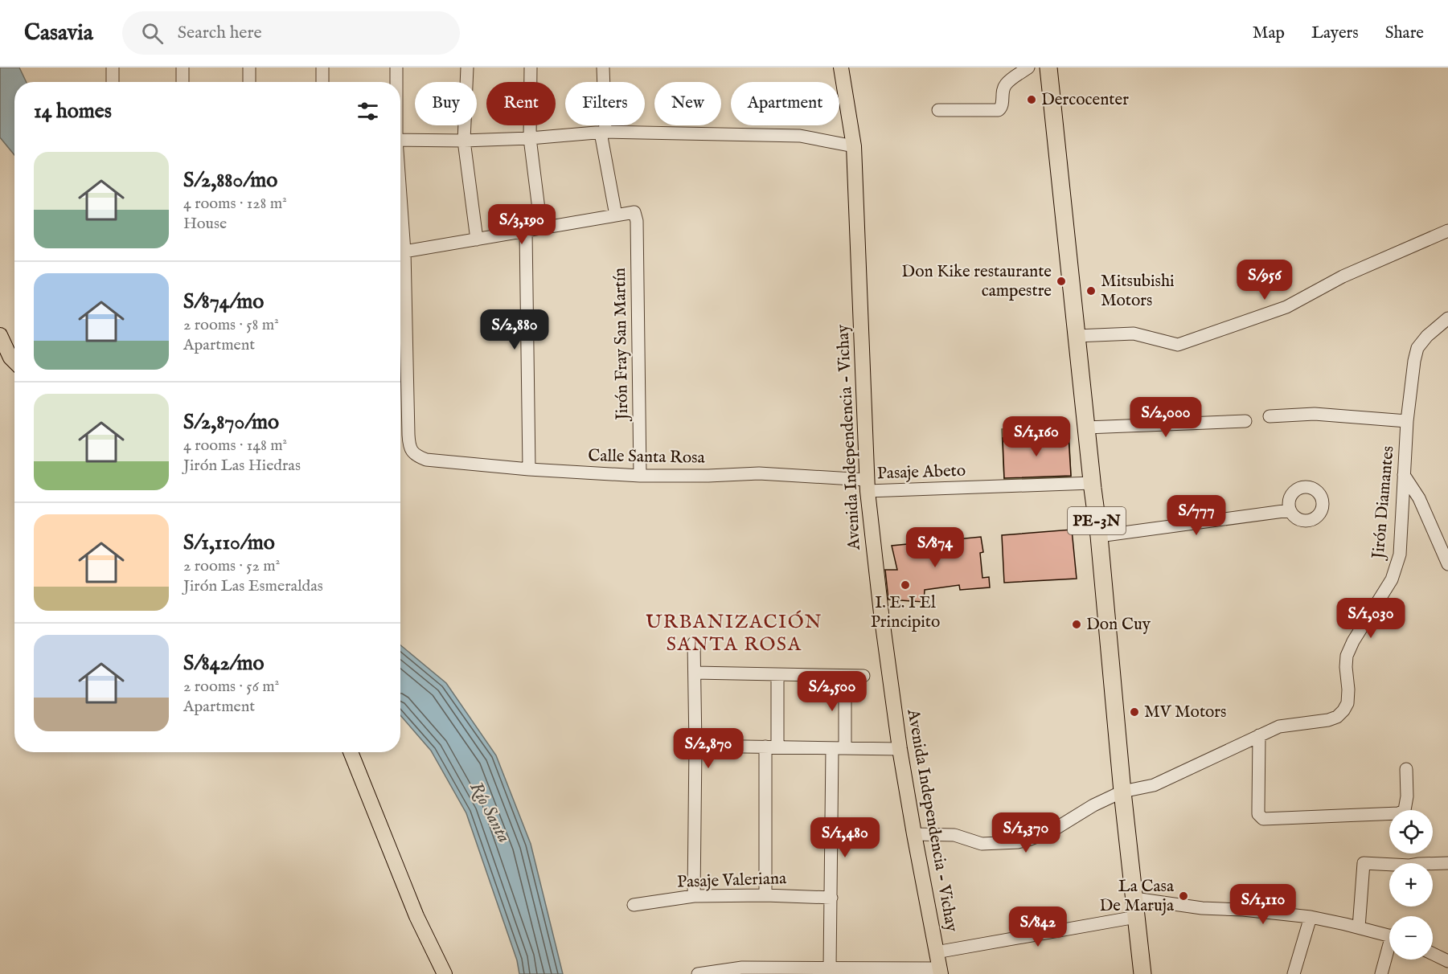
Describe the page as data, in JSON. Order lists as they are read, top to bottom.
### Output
{
  "streets": {
    "highway": ["PE-3N"],
    "main road": ["Avenida Independencia - Vichay"],
    "street": [
      "Jirón Fray San Martín",
      "Calle Santa Rosa",
      "Pasaje Abeto",
      "Jirón Diamantes",
      "Pasaje Valeriana"
    ]
  },
  "crossings": [
    ["Jirón Fray San Martín", "Calle Santa Rosa"],
    ["Avenida Independencia - Vichay", "Calle Santa Rosa"],
    ["Avenida Independencia - Vichay", "Pasaje Abeto"],
    ["Avenida Independencia - Vichay", "Jirón Diamantes"],
    ["Calle Santa Rosa", "Pasaje Abeto"],
    ["Pasaje Abeto", "PE-3N"],
    ["Jirón Diamantes", "PE-3N"]
  ],
  "districts": ["URBANIZACIÓN SANTA ROSA"],
  "water": ["Río Santa"],
  "places": [
    "Dercocenter",
    "Don Kike restaurante campestre",
    "Mitsubishi Motors",
    "I. E. I El Principito",
    "Don Cuy",
    "MV Motors",
    "La Casa De Maruja"
  ],
  "page": {
    "header": "Casavia",
    "search": "Search here",
    "nav": ["Map", "Layers", "Share"],
    "chip": [
      "Buy",
      "Rent",
      "Filters",
      "New",
      "Apartment"
    ],
    "heading": "14 homes",
    "list": [
      {
        "name": "S/2,880/mo",
        "note": "4 rooms · 128 m² · House"
      },
      {
        "name": "S/874/mo",
        "note": "2 rooms · 58 m² · Apartment"
      },
      {
        "name": "S/2,870/mo",
        "note": "4 rooms · 148 m² · Jirón Las Hiedras"
      },
      {
        "name": "S/1,110/mo",
        "note": "2 rooms · 52 m² · Jirón Las Esmeraldas"
      },
      {
        "name": "S/842/mo",
        "note": "2 rooms · 56 m² · Apartment"
      }
    ],
    "price": [
      "S/3,190",
      "S/956",
      "S/2,880",
      "S/2,000",
      "S/1,160",
      "S/777",
      "S/874",
      "S/1,030",
      "S/2,500",
      "S/2,870",
      "S/1,370",
      "S/1,480",
      "S/1,110",
      "S/842"
    ],
    "map_buttons": ["+", "−"]
  }
}
